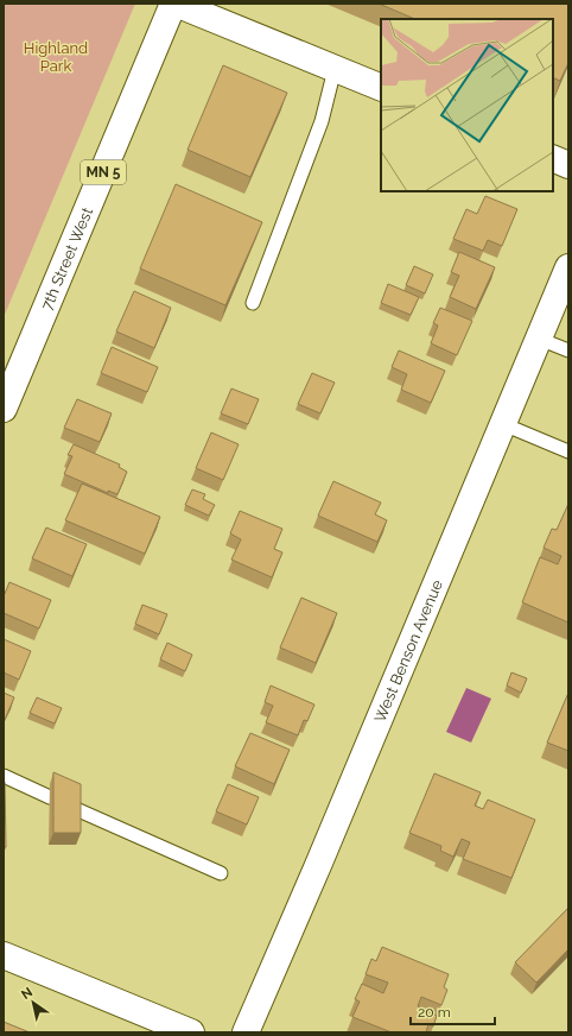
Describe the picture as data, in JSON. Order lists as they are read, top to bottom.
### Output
{
  "streets": {
    "street": ["MN 5", "7th Street West", "West Benson Avenue"]
  },
  "parks": ["Highland Park"],
  "scale_bar": "20 m",
  "north": "top left"
}
